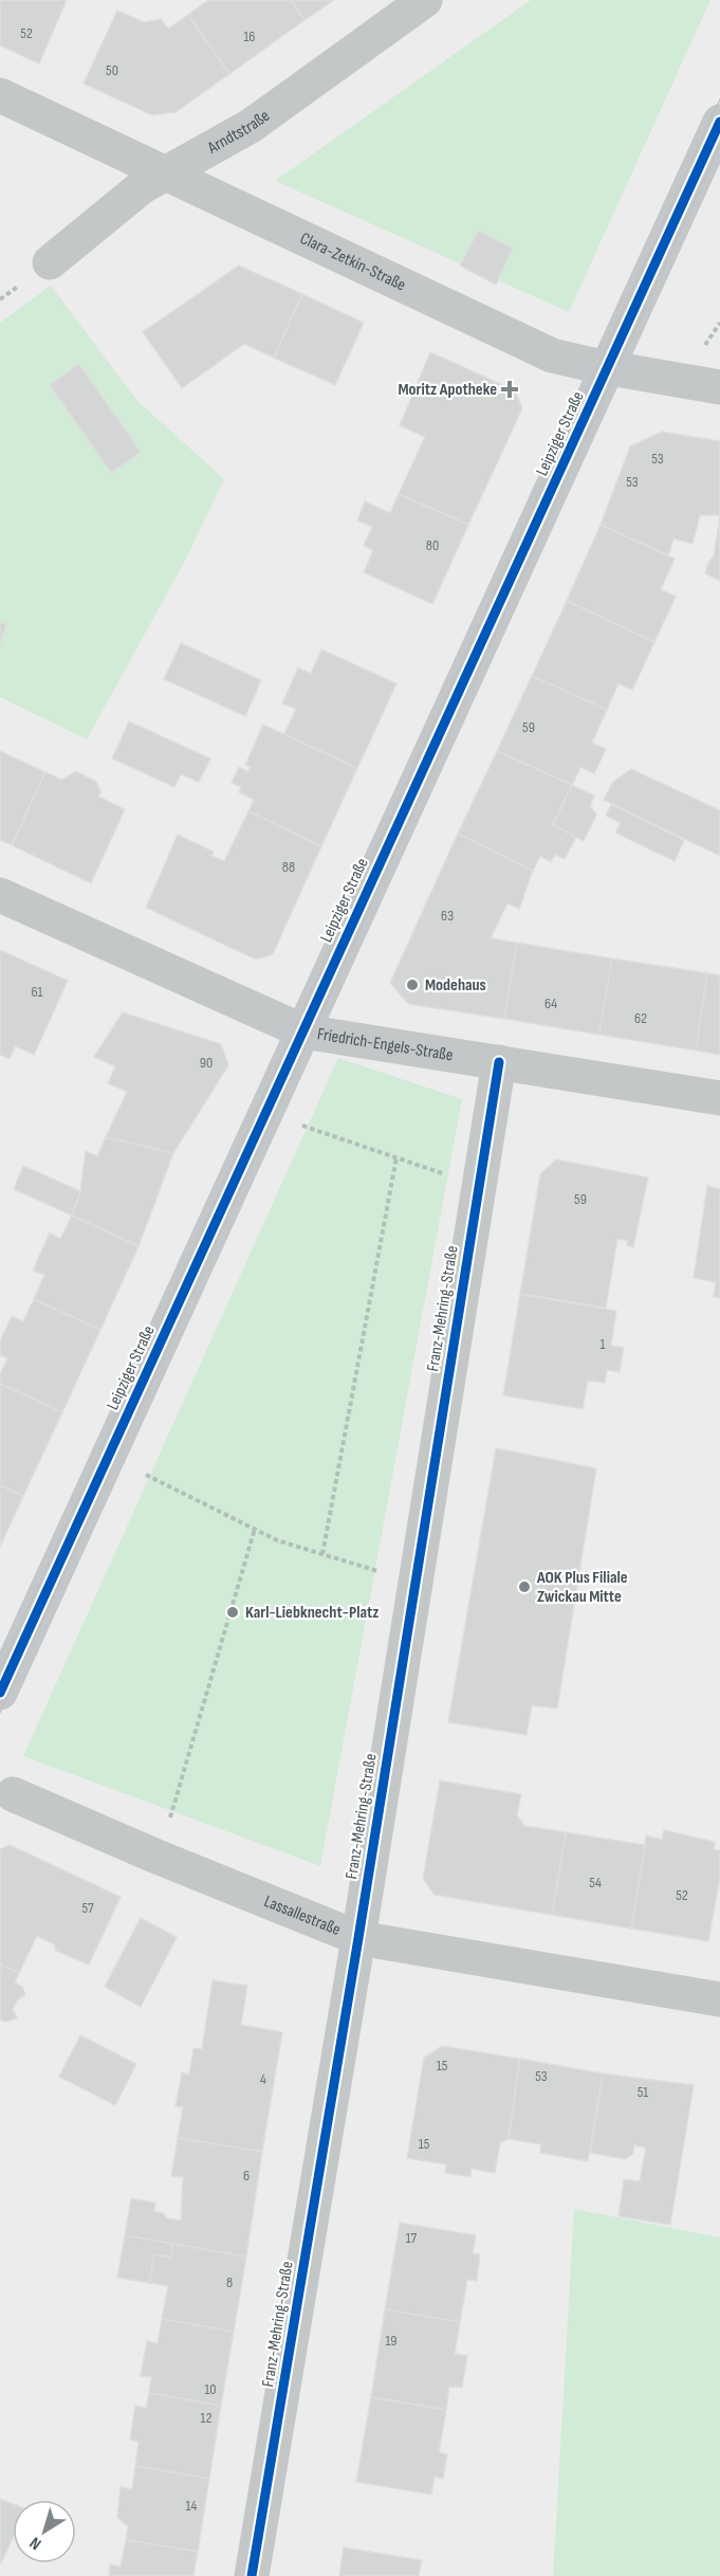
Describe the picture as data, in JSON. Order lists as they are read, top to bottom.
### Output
{
  "streets": {
    "street": [
      "Arndtstraße",
      "Clara-Zetkin-Straße",
      "Leipziger Straße",
      "Friedrich-Engels-Straße",
      "Franz-Mehring-Straße",
      "Lassallestraße"
    ]
  },
  "crossings": [
    ["Arndtstraße", "Clara-Zetkin-Straße"],
    ["Clara-Zetkin-Straße", "Leipziger Straße"],
    ["Leipziger Straße", "Friedrich-Engels-Straße"],
    ["Friedrich-Engels-Straße", "Franz-Mehring-Straße"],
    ["Franz-Mehring-Straße", "Lassallestraße"]
  ],
  "places": {
    "health": ["Moritz Apotheke"],
    "other": ["Modehaus", "AOK Plus Filiale Zwickau Mitte", "Karl-Liebknecht-Platz"]
  },
  "house_numbers": [
    "52",
    "16",
    "50",
    "53",
    "53",
    "80",
    "59",
    "88",
    "63",
    "61",
    "64",
    "62",
    "90",
    "59",
    "1",
    "54",
    "52",
    "57",
    "15",
    "53",
    "4",
    "51",
    "15",
    "6",
    "17",
    "8",
    "19",
    "10",
    "12",
    "14"
  ],
  "north": "bottom left"
}
